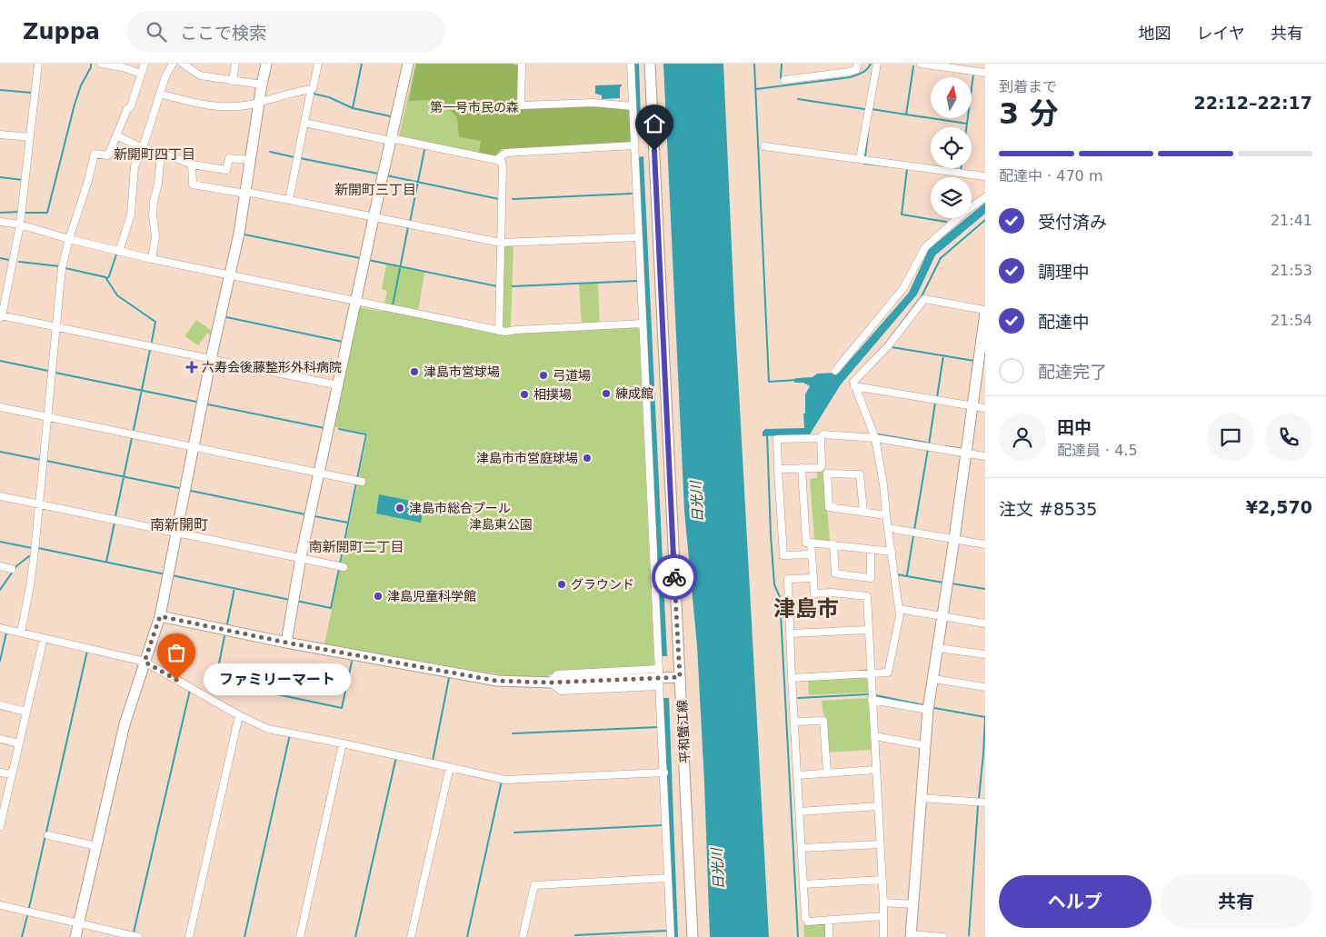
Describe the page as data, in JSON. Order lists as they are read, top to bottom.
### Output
{
  "streets": {
    "street": ["平和蟹江線"]
  },
  "districts": [
    "新開町四丁目",
    "新開町三丁目",
    "南新開町",
    "南新開町二丁目",
    "津島市"
  ],
  "water": ["日光川"],
  "parks": ["第一号市民の森", "津島東公園"],
  "places": {
    "health": ["六寿会後藤整形外科病院"],
    "other": [
      "津島市営球場",
      "弓道場",
      "練成館",
      "相撲場",
      "津島市市営庭球場",
      "津島市総合プール",
      "グラウンド",
      "津島児童科学館",
      "ファミリーマート"
    ]
  },
  "north": "top",
  "page": {
    "header": "Zuppa",
    "search": "ここで検索",
    "nav": ["地図", "レイヤ", "共有"],
    "heading": ["3 分", "到着まで", "22:12–22:17"],
    "panel": [
      "田中",
      "配達員 · 4.5",
      "注文 #8535",
      "¥2,570"
    ],
    "bar": "配達中 · 470 m",
    "list": [
      ["受付済み", "21:41"],
      ["調理中", "21:53"],
      ["配達中", "21:54"],
      "配達完了"
    ],
    "bubble": "ファミリーマート",
    "buttons": ["ヘルプ", "共有"]
  }
}
